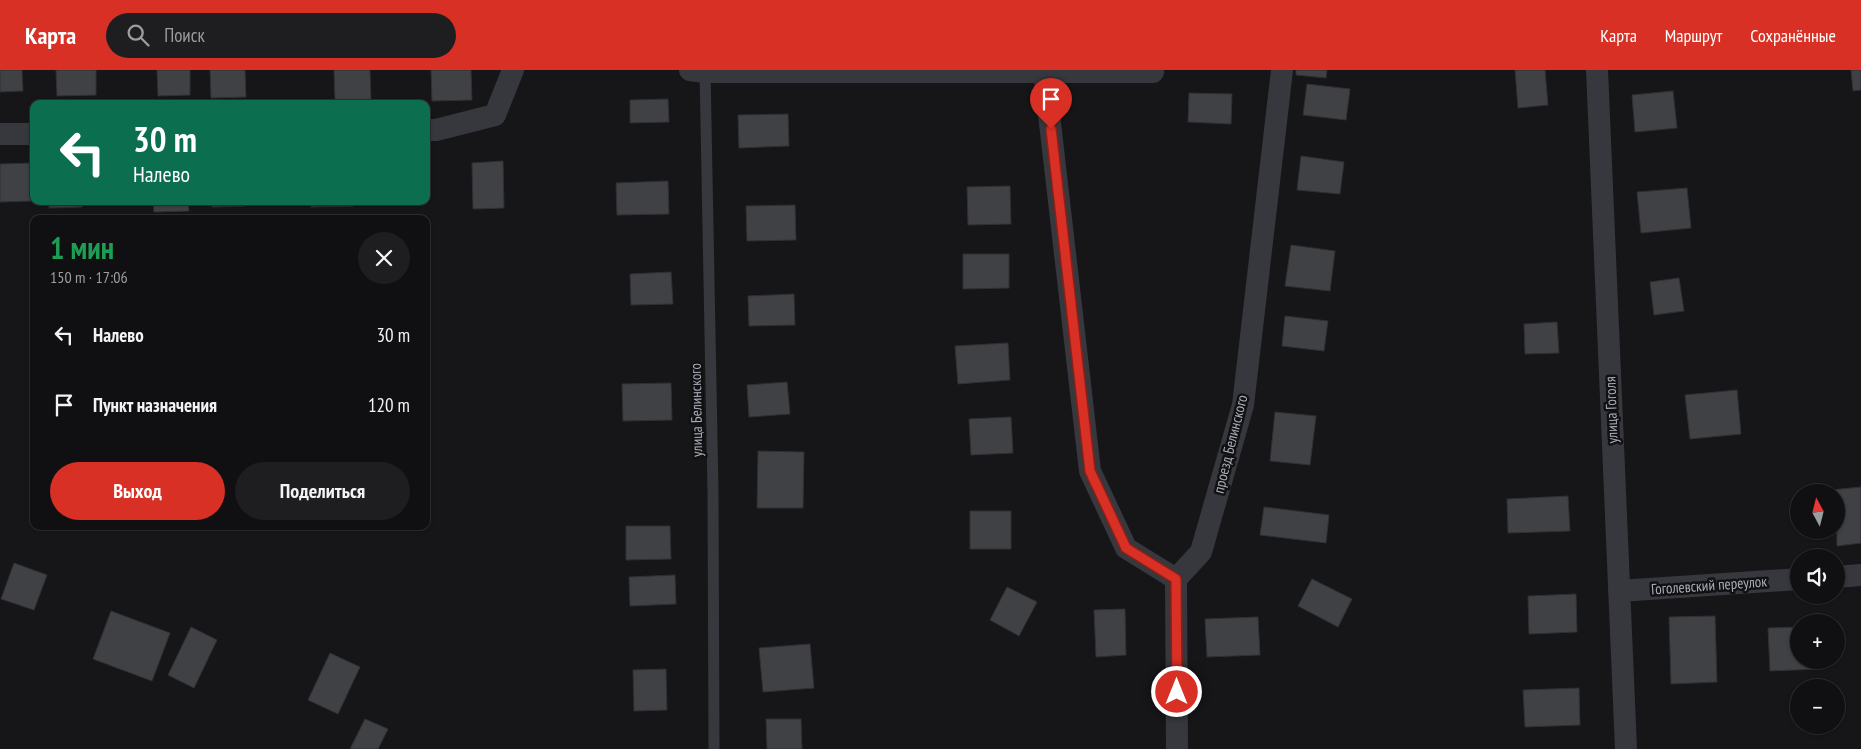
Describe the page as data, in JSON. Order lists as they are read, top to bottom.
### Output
{
  "streets": {
    "street": ["улица Гоголя", "проезд Белинского", "Гоголевский переулок"],
    "lane": ["улица Белинского"]
  },
  "crossings": [
    ["улица Гоголя", "Гоголевский переулок"]
  ],
  "north": "top",
  "page": {
    "header": "Карта",
    "search": "Поиск",
    "nav": ["Карта", "Маршрут", "Сохранённые"],
    "turn": ["30 m", "Налево"],
    "heading": ["1 мин", "150 m · 17:06"],
    "list": [
      {
        "name": "Налево",
        "value": "30 m"
      },
      {
        "name": "Пункт назначения",
        "value": "120 m"
      }
    ],
    "buttons": ["Выход", "Поделиться"],
    "map_buttons": ["+", "−"]
  }
}
